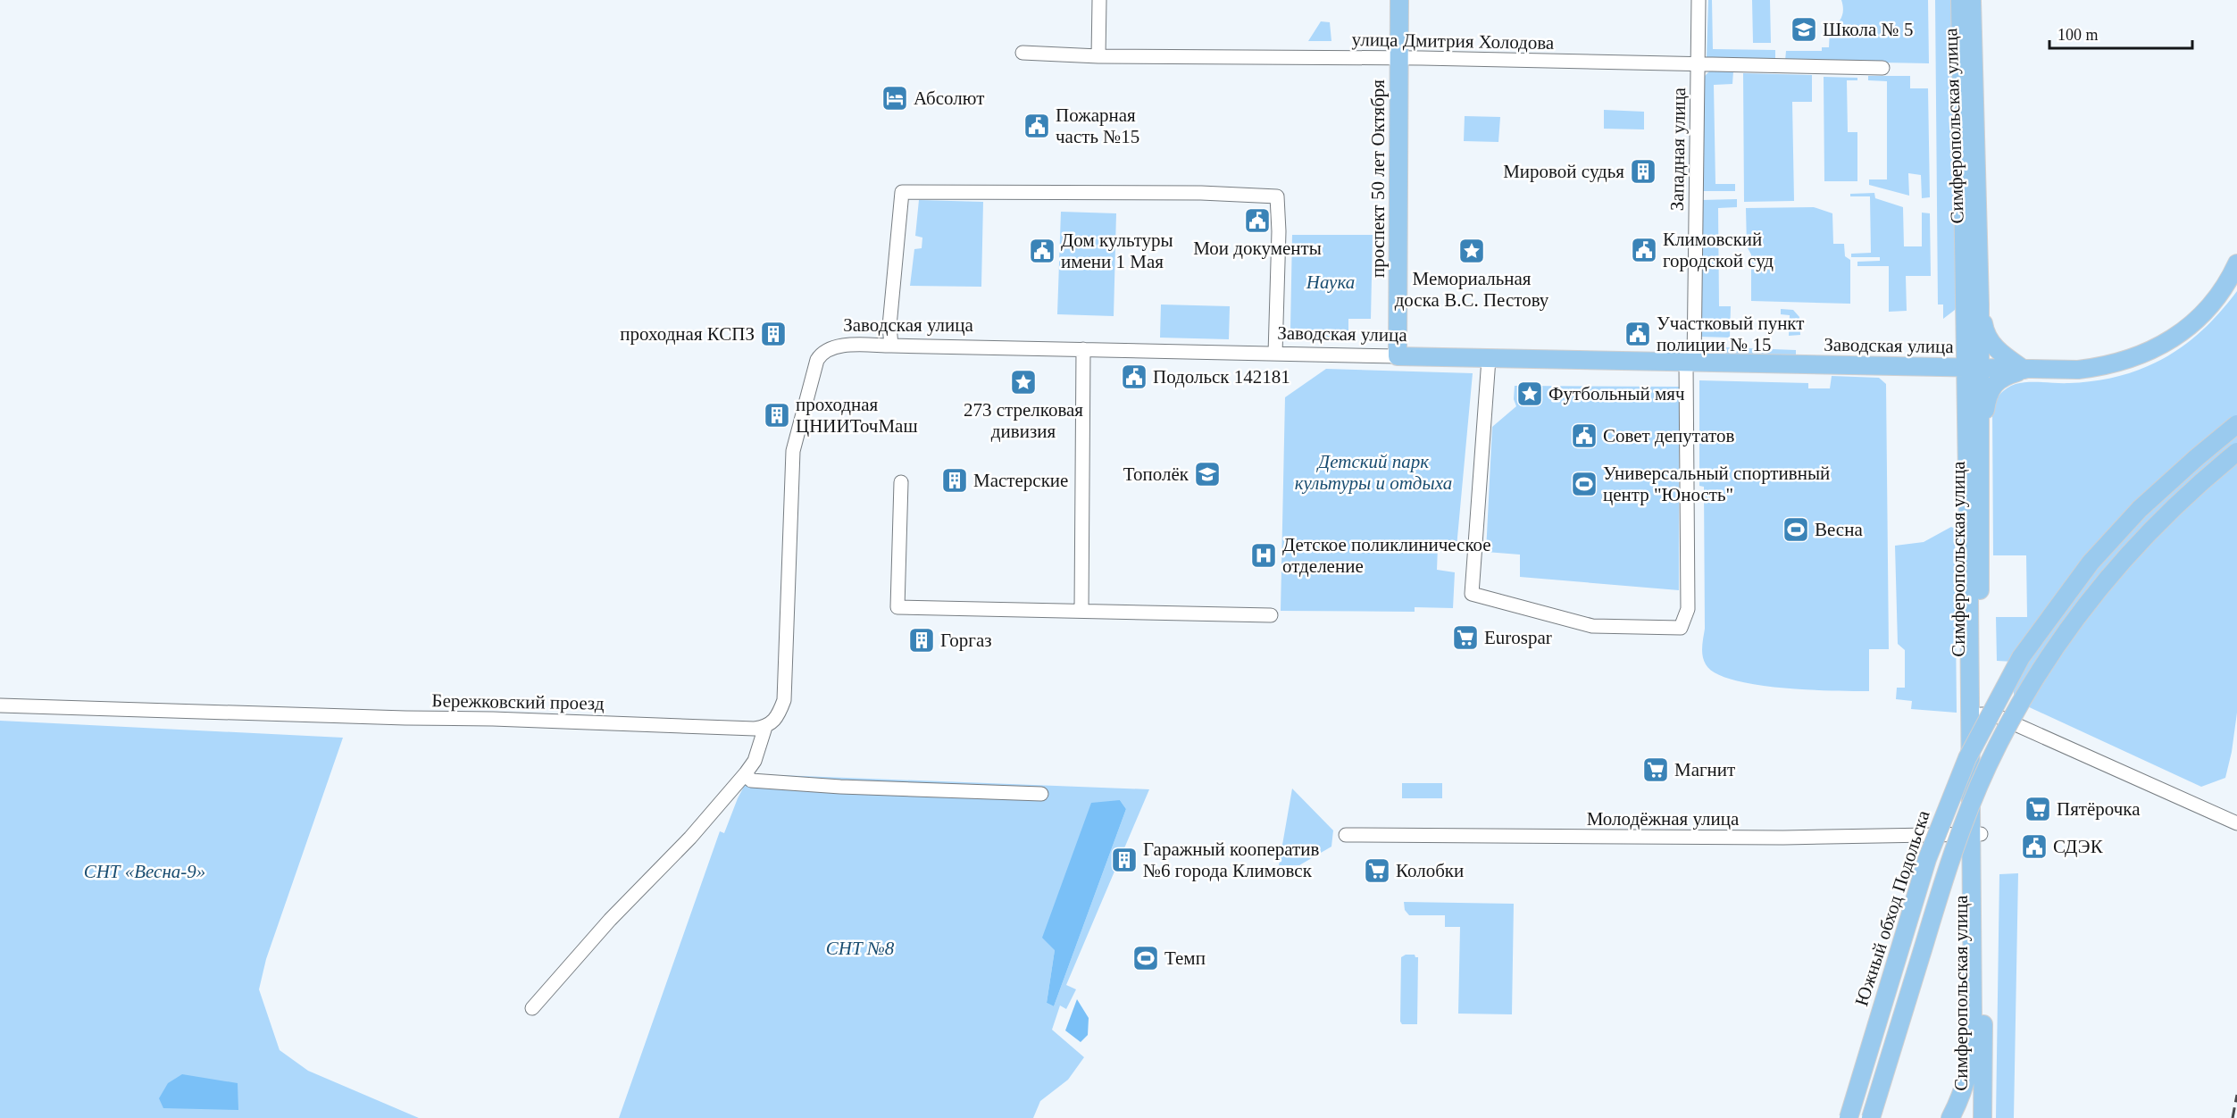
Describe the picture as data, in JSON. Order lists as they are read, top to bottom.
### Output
{
  "streets": {
    "main road": [
      "Симферопольская улица",
      "проспект 50 лет Октября",
      "Заводская улица",
      "Южный обход Подольска"
    ],
    "street": [
      "улица Дмитрия Холодова",
      "Западная улица",
      "Бережковский проезд",
      "Молодёжная улица"
    ]
  },
  "crossings": [
    ["улица Дмитрия Холодова", "Западная улица"],
    ["улица Дмитрия Холодова", "проспект 50 лет Октября"],
    ["Симферопольская улица", "Заводская улица"],
    ["Симферопольская улица", "Молодёжная улица"],
    ["Западная улица", "Заводская улица"],
    ["проспект 50 лет Октября", "Заводская улица"],
    ["Заводская улица", "Бережковский проезд"]
  ],
  "parks": [
    "Наука",
    "Детский парк культуры и отдыха",
    "СНТ «Весна-9»",
    "СНТ №8"
  ],
  "places": {
    "school or university": ["Школа № 5", "Тополёк"],
    "hotel": ["Абсолют"],
    "public building": [
      "Пожарная часть №15",
      "Мои документы",
      "Климовский городской суд",
      "Дом культуры имени 1 Мая",
      "Участковый пункт полиции № 15",
      "Подольск 142181",
      "Совет депутатов",
      "СДЭК"
    ],
    "building": [
      "Мировой судья",
      "проходная КСПЗ",
      "проходная ЦНИИТочМаш",
      "Мастерские",
      "Горгаз",
      "Гаражный кооператив №6 города Климовск"
    ],
    "place": ["Мемориальная доска В.С. Пестову", "273 стрелковая дивизия", "Футбольный мяч"],
    "sports": ["Универсальный спортивный центр \"Юность\"", "Весна", "Темп"],
    "hospital": ["Детское поликлиническое отделение"],
    "supermarket": [
      "Eurospar",
      "Магнит",
      "Пятёрочка",
      "Колобки"
    ]
  },
  "scale_bar": "100 m"
}
